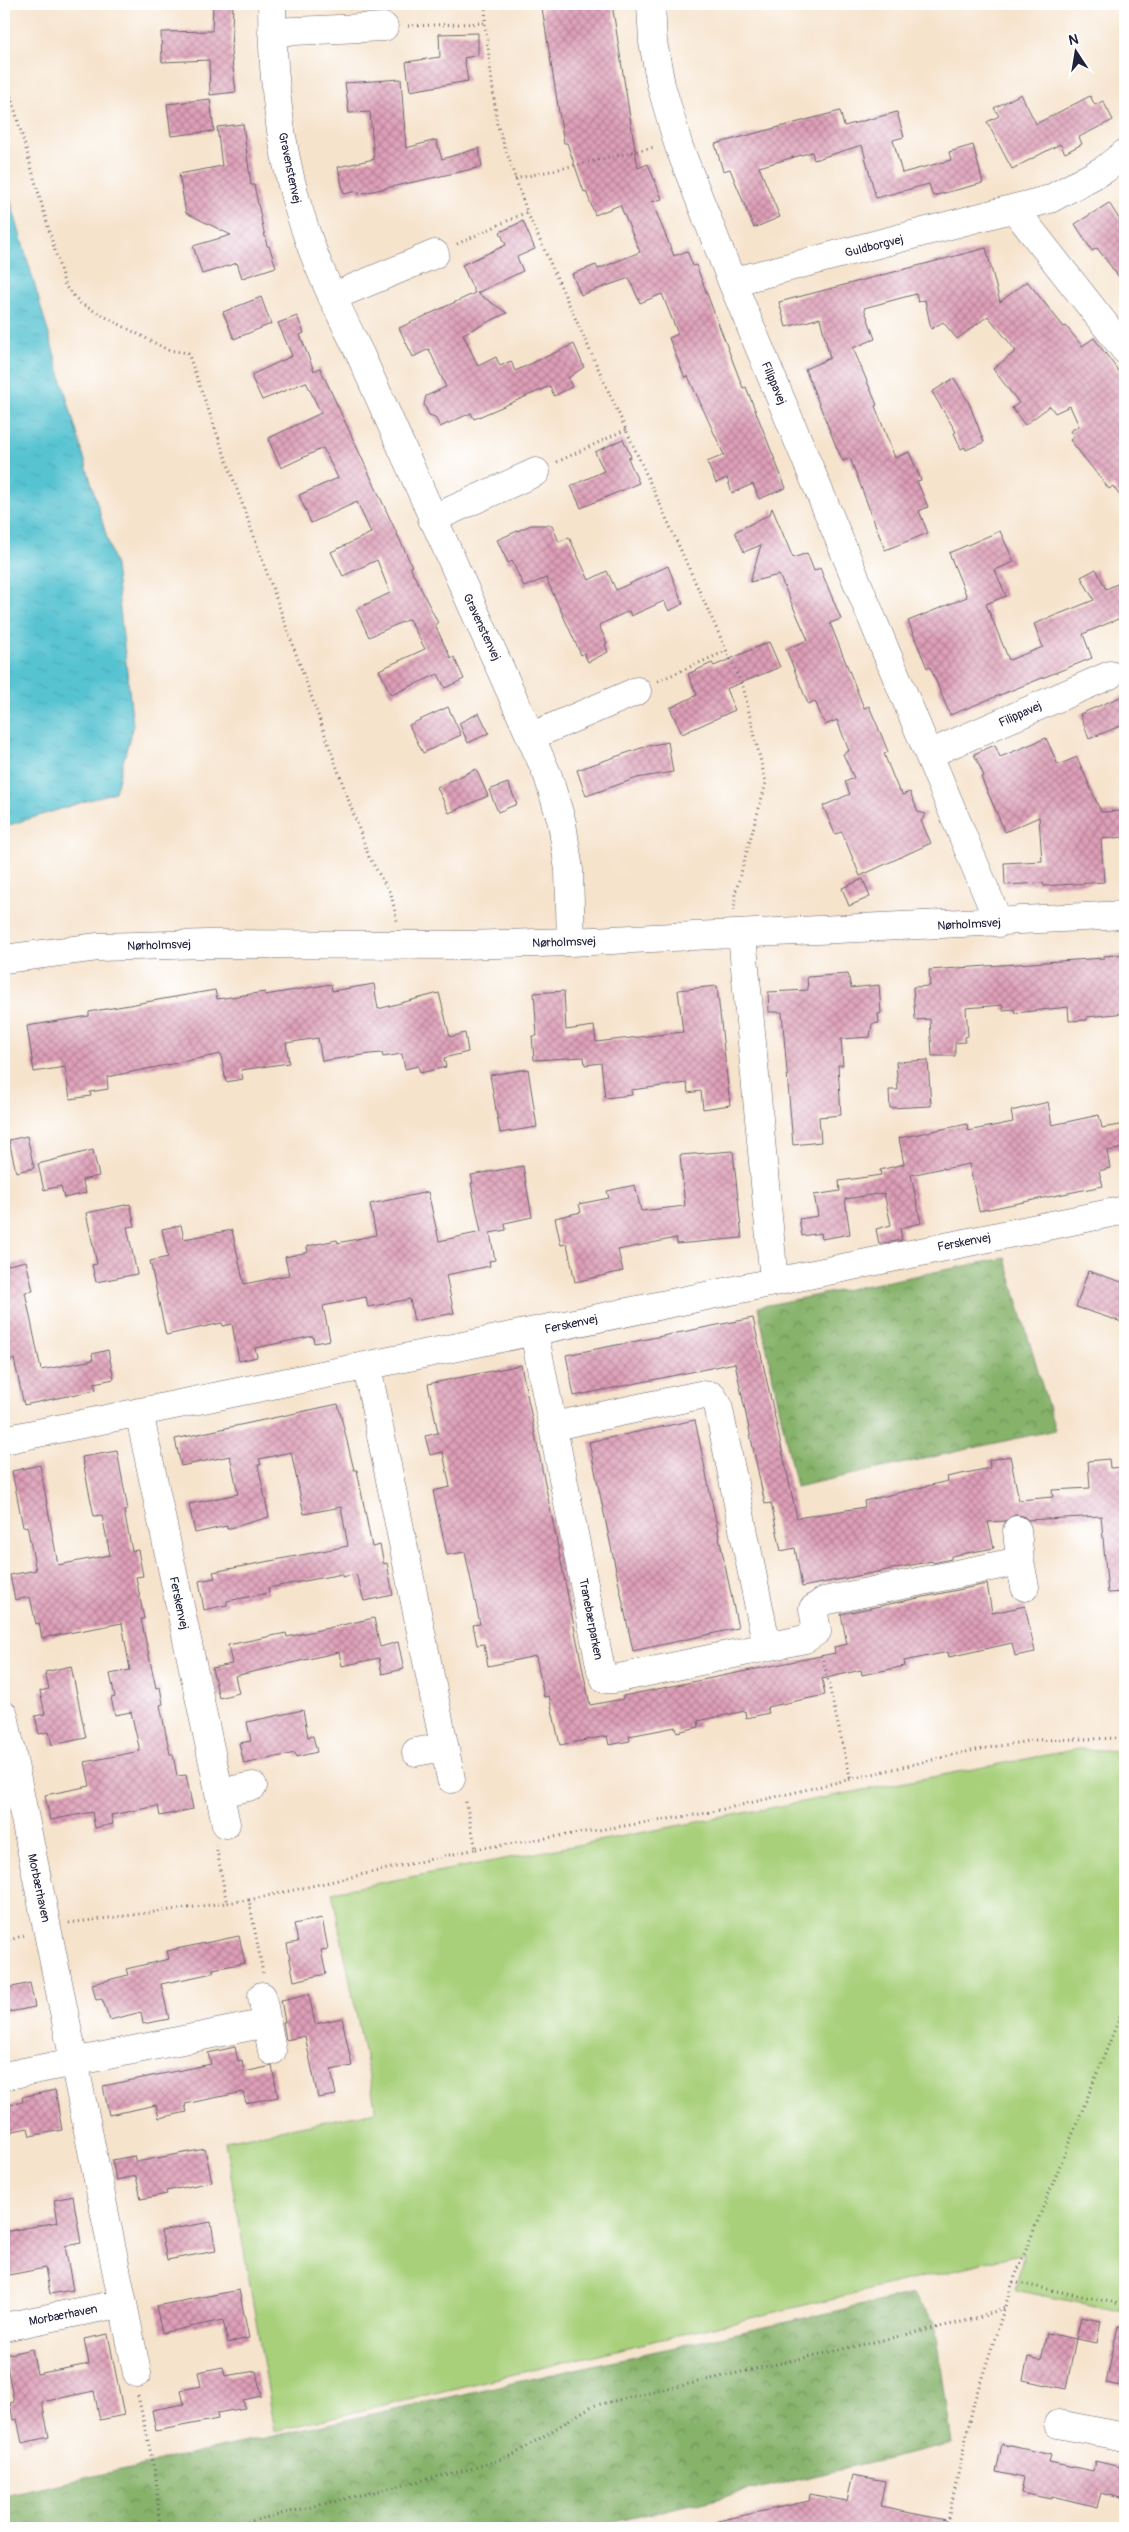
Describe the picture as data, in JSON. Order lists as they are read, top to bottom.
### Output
{
  "streets": {
    "street": [
      "Gravenstenvej",
      "Guldborgvej",
      "Filippavej",
      "Nørholmsvej",
      "Ferskenvej",
      "Tranebærparken",
      "Morbærhaven"
    ]
  },
  "crossings": [
    ["Gravenstenvej", "Nørholmsvej"],
    ["Guldborgvej", "Filippavej"],
    ["Filippavej", "Nørholmsvej"],
    ["Ferskenvej", "Tranebærparken"]
  ],
  "north": "top"
}
